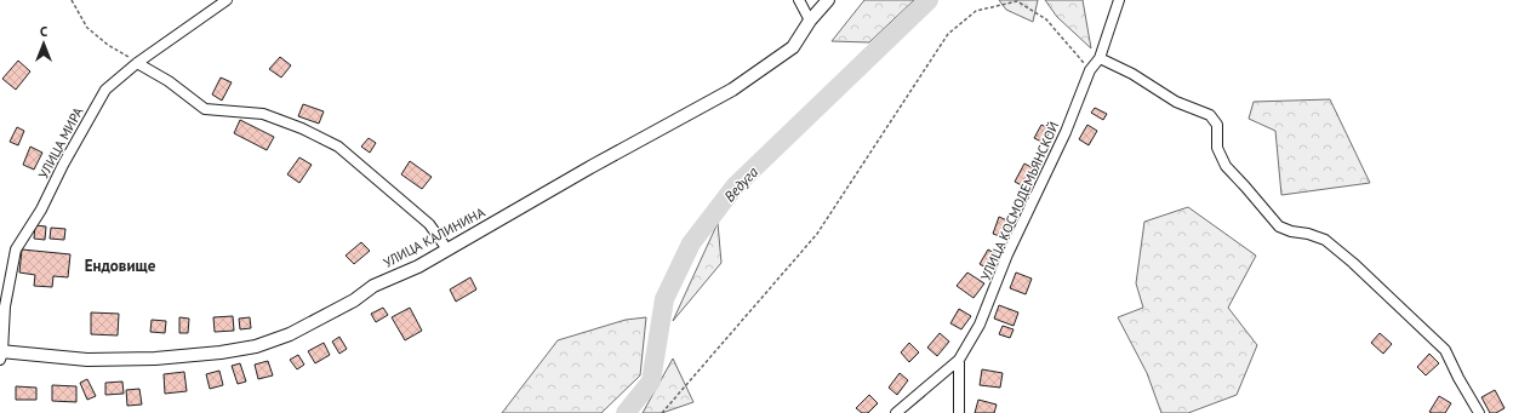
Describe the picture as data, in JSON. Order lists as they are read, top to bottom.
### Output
{
  "streets": {
    "street": ["УЛИЦА МИРА", "УЛИЦА КОСМОДЕМЬЯНСКОЙ", "УЛИЦА КАЛИНИНА"]
  },
  "crossings": [
    ["УЛИЦА МИРА", "УЛИЦА КАЛИНИНА"]
  ],
  "districts": ["Ендовище"],
  "water": ["Ведуга"],
  "north": "top"
}
